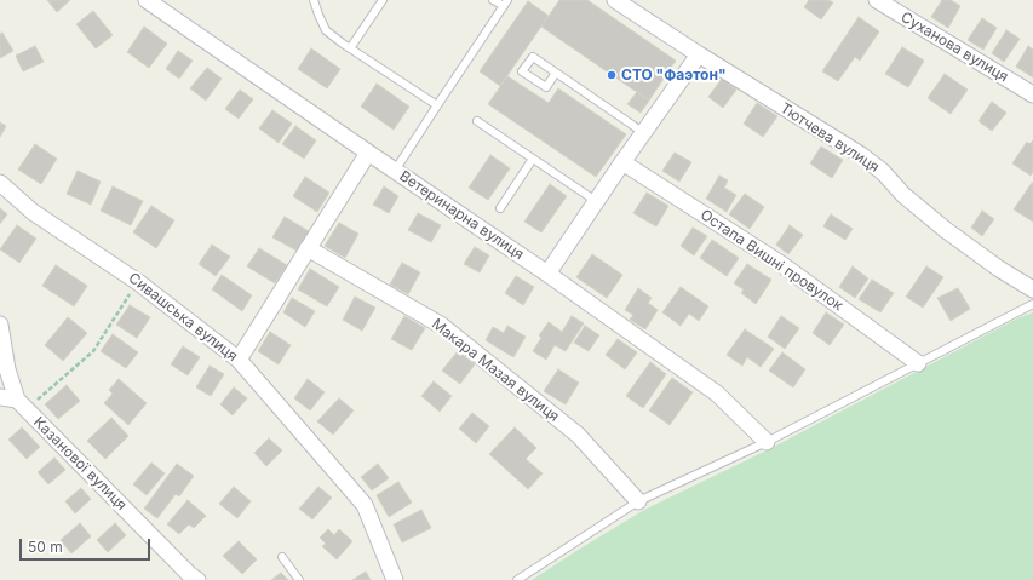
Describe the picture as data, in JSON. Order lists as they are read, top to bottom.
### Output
{
  "streets": {
    "street": [
      "Суханова вулиця",
      "Тютчева вулиця",
      "Ветеринарна вулиця",
      "Остапа Вишні провулок",
      "Сивашська вулиця",
      "Макара Мазая вулиця",
      "Казанової вулиця"
    ]
  },
  "places": ["СТО \"Фаэтон\""],
  "scale_bar": "50 m"
}
